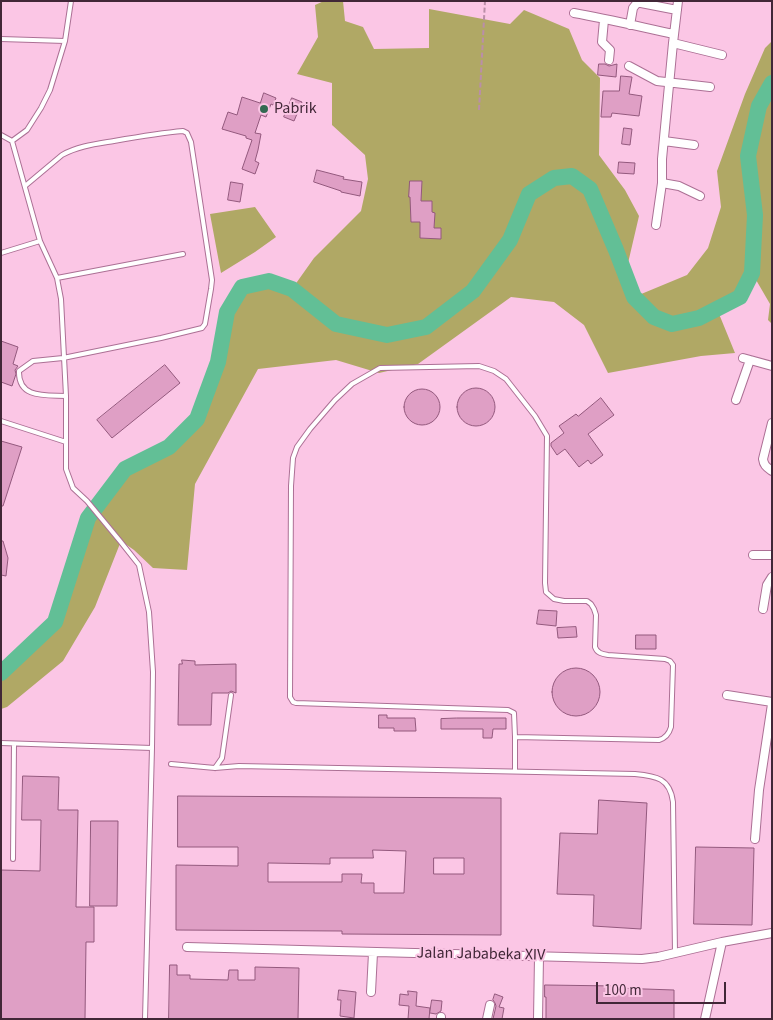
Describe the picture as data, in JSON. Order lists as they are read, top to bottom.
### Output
{
  "streets": {
    "street": ["Jalan Jababeka XIV"]
  },
  "places": ["Pabrik"],
  "scale_bar": "100 m"
}
